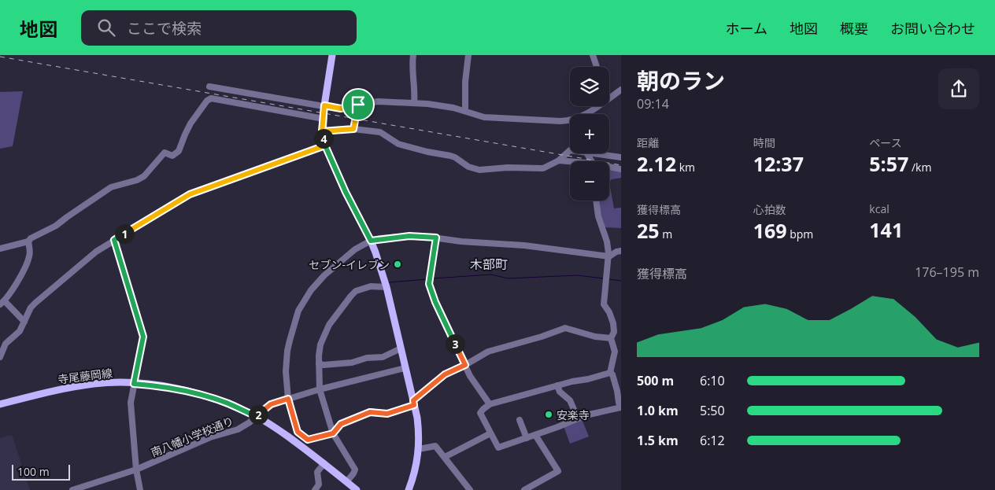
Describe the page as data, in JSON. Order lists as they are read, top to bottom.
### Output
{
  "streets": {
    "main road": ["寺尾藤岡線"],
    "street": ["南八幡小学校通り"]
  },
  "crossings": [
    ["寺尾藤岡線", "南八幡小学校通り"]
  ],
  "districts": ["木部町"],
  "places": ["セブン-イレブン", "安楽寺"],
  "scale_bar": "100 m",
  "page": {
    "header": "地図",
    "search": "ここで検索",
    "nav": [
      "ホーム",
      "地図",
      "概要",
      "お問い合わせ"
    ],
    "heading": ["朝のラン", "09:14"],
    "map_buttons": ["+", "−"],
    "stats": [
      ["距離", "2.12 km"],
      ["時間", "12:37"],
      ["ペース", "5:57 /km"],
      ["獲得標高", "25 m"],
      ["心拍数", "169 bpm"],
      ["kcal", "141"]
    ],
    "pins": [
      "4",
      "1",
      "3",
      "2"
    ],
    "chart": ["獲得標高", "176–195 m"],
    "list": [
      {
        "name": "500 m",
        "note": "6:10"
      },
      {
        "name": "1.0 km",
        "note": "5:50"
      },
      {
        "name": "1.5 km",
        "note": "6:12"
      }
    ],
    "scale": "100 m"
  }
}
